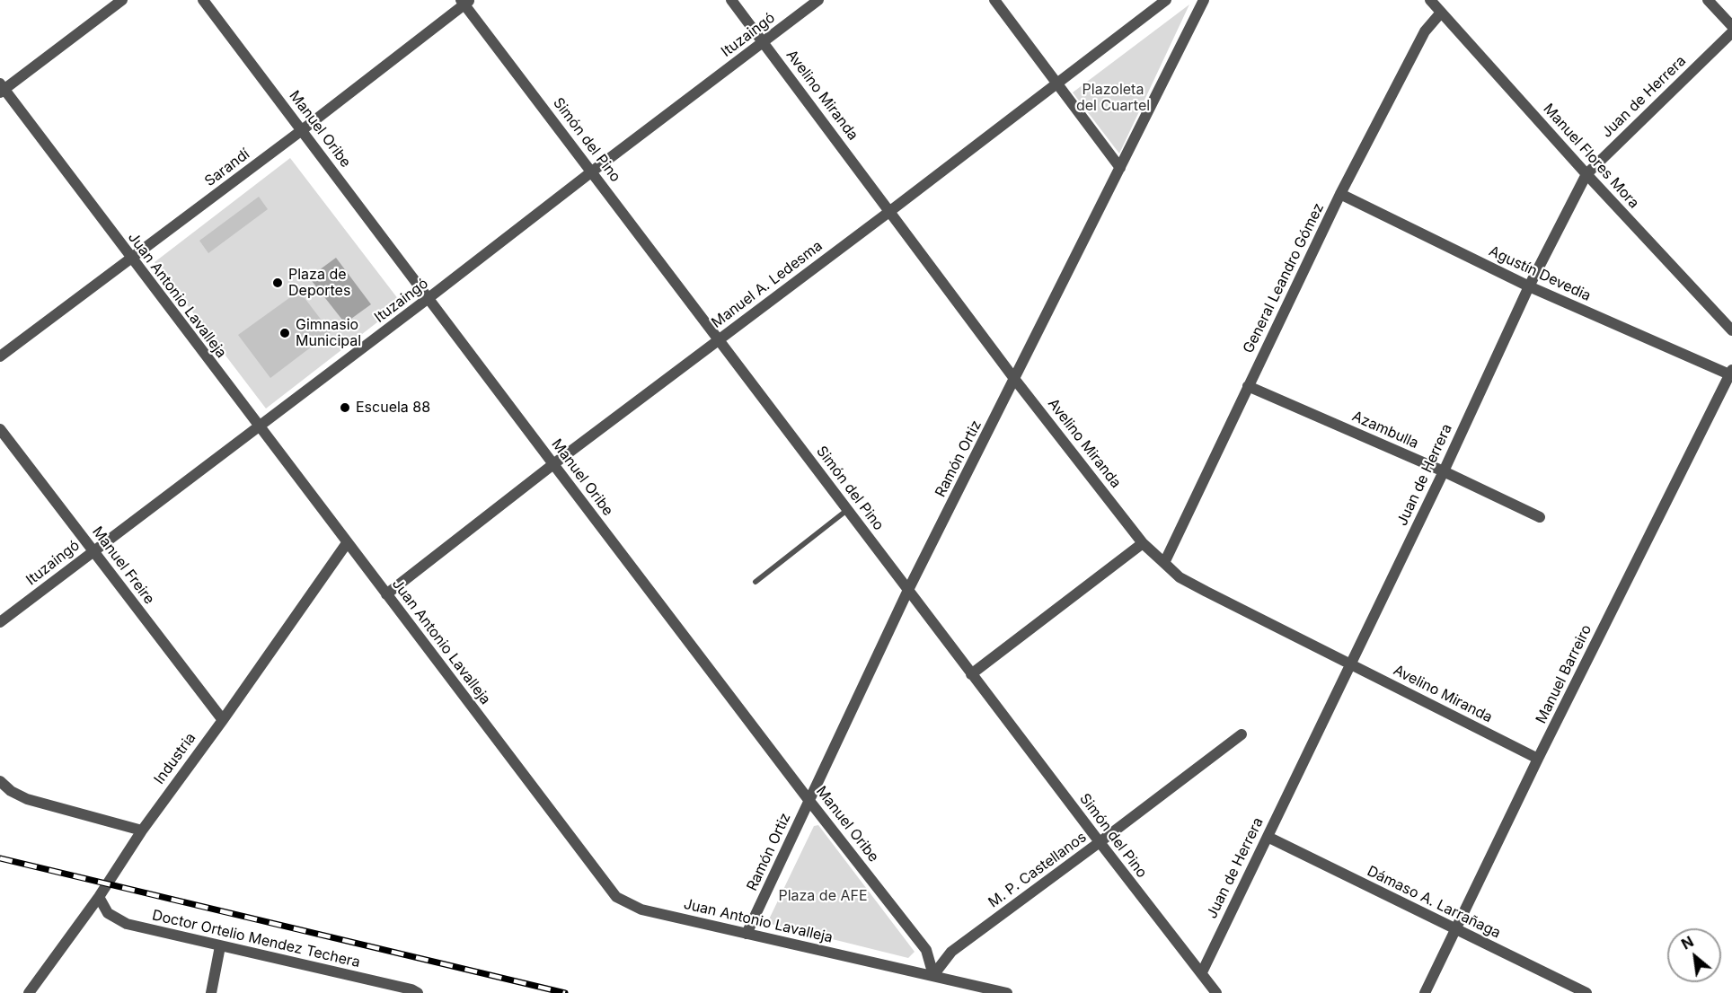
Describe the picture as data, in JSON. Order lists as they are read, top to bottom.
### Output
{
  "streets": {
    "street": [
      "Ituzaingó",
      "Avelino Miranda",
      "Juan de Herrera",
      "Manuel Oribe",
      "Simón del Pino",
      "Manuel Flores Mora",
      "Sarandí",
      "Agustín Devedia",
      "General Leandro Gómez",
      "Manuel A. Ledesma",
      "Juan Antonio Lavalleja",
      "Azambulla",
      "Ramón Ortiz",
      "Manuel Freire",
      "Manuel Barreiro",
      "Industria",
      "M. P. Castellanos",
      "Dámaso A. Larrañaga",
      "Doctor Ortelio Mendez Techera"
    ]
  },
  "crossings": [
    ["Ituzaingó", "Avelino Miranda"],
    ["Ituzaingó", "Manuel Oribe"],
    ["Ituzaingó", "Simón del Pino"],
    ["Ituzaingó", "Juan Antonio Lavalleja"],
    ["Ituzaingó", "Manuel Freire"],
    ["Avelino Miranda", "Juan de Herrera"],
    ["Avelino Miranda", "General Leandro Gómez"],
    ["Avelino Miranda", "Manuel A. Ledesma"],
    ["Avelino Miranda", "Ramón Ortiz"],
    ["Avelino Miranda", "Manuel Barreiro"],
    ["Juan de Herrera", "Simón del Pino"],
    ["Juan de Herrera", "Manuel Flores Mora"],
    ["Juan de Herrera", "Agustín Devedia"],
    ["Juan de Herrera", "Azambulla"],
    ["Juan de Herrera", "Dámaso A. Larrañaga"],
    ["Manuel Oribe", "Sarandí"],
    ["Manuel Oribe", "Manuel A. Ledesma"],
    ["Manuel Oribe", "Juan Antonio Lavalleja"],
    ["Manuel Oribe", "Ramón Ortiz"],
    ["Manuel Oribe", "M. P. Castellanos"],
    ["Simón del Pino", "Sarandí"],
    ["Simón del Pino", "Manuel A. Ledesma"],
    ["Simón del Pino", "Ramón Ortiz"],
    ["Simón del Pino", "M. P. Castellanos"],
    ["Manuel Flores Mora", "General Leandro Gómez"],
    ["Sarandí", "Juan Antonio Lavalleja"],
    ["Agustín Devedia", "General Leandro Gómez"],
    ["Agustín Devedia", "Manuel Barreiro"],
    ["General Leandro Gómez", "Azambulla"],
    ["Manuel A. Ledesma", "Juan Antonio Lavalleja"],
    ["Juan Antonio Lavalleja", "Ramón Ortiz"],
    ["Juan Antonio Lavalleja", "Industria"],
    ["Juan Antonio Lavalleja", "M. P. Castellanos"],
    ["Manuel Freire", "Industria"],
    ["Manuel Barreiro", "Dámaso A. Larrañaga"],
    ["Industria", "Doctor Ortelio Mendez Techera"]
  ],
  "parks": ["Plazoleta del Cuartel", "Plaza de AFE"],
  "places": ["Plaza de Deportes", "Gimnasio Municipal", "Escuela 88"],
  "north": "top left"
}
